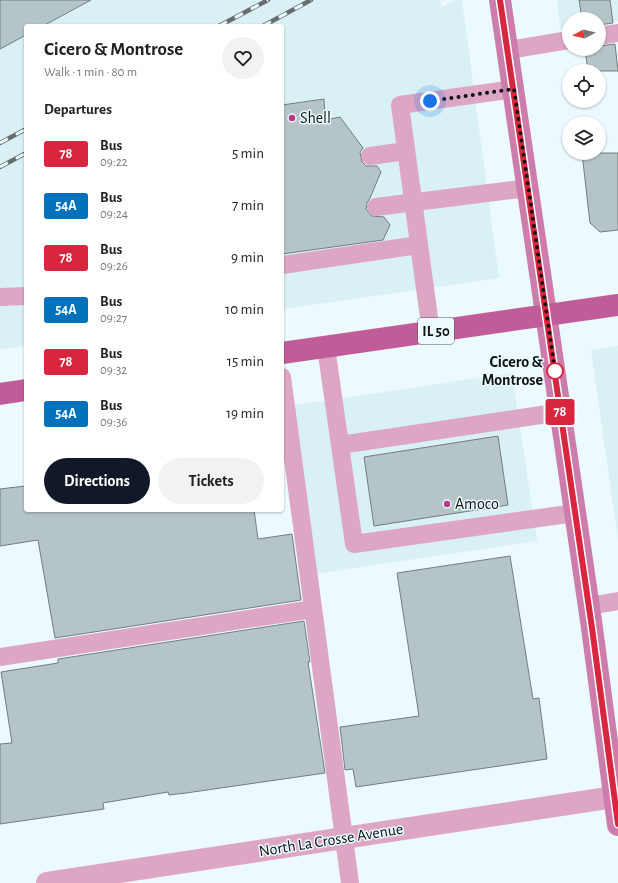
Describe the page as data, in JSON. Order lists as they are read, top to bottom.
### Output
{
  "streets": {
    "main road": ["IL 50"],
    "street": ["North La Crosse Avenue"]
  },
  "places": ["Shell", "Cicero & Montrose", "Amoco"],
  "lines": ["bus line 78"],
  "north": "left",
  "page": {
    "on_map": "78",
    "heading": [
      ["Cicero & Montrose", "Walk · 1 min · 80 m"],
      "Departures"
    ],
    "list": [
      {
        "mark": "78",
        "name": "Bus",
        "note": "09:22",
        "value": "5 min"
      },
      {
        "mark": "54A",
        "name": "Bus",
        "note": "09:24",
        "value": "7 min"
      },
      {
        "mark": "78",
        "name": "Bus",
        "note": "09:26",
        "value": "9 min"
      },
      {
        "mark": "54A",
        "name": "Bus",
        "note": "09:27",
        "value": "10 min"
      },
      {
        "mark": "78",
        "name": "Bus",
        "note": "09:32",
        "value": "15 min"
      },
      {
        "mark": "54A",
        "name": "Bus",
        "note": "09:36",
        "value": "19 min"
      }
    ],
    "buttons": ["Directions", "Tickets"]
  }
}
